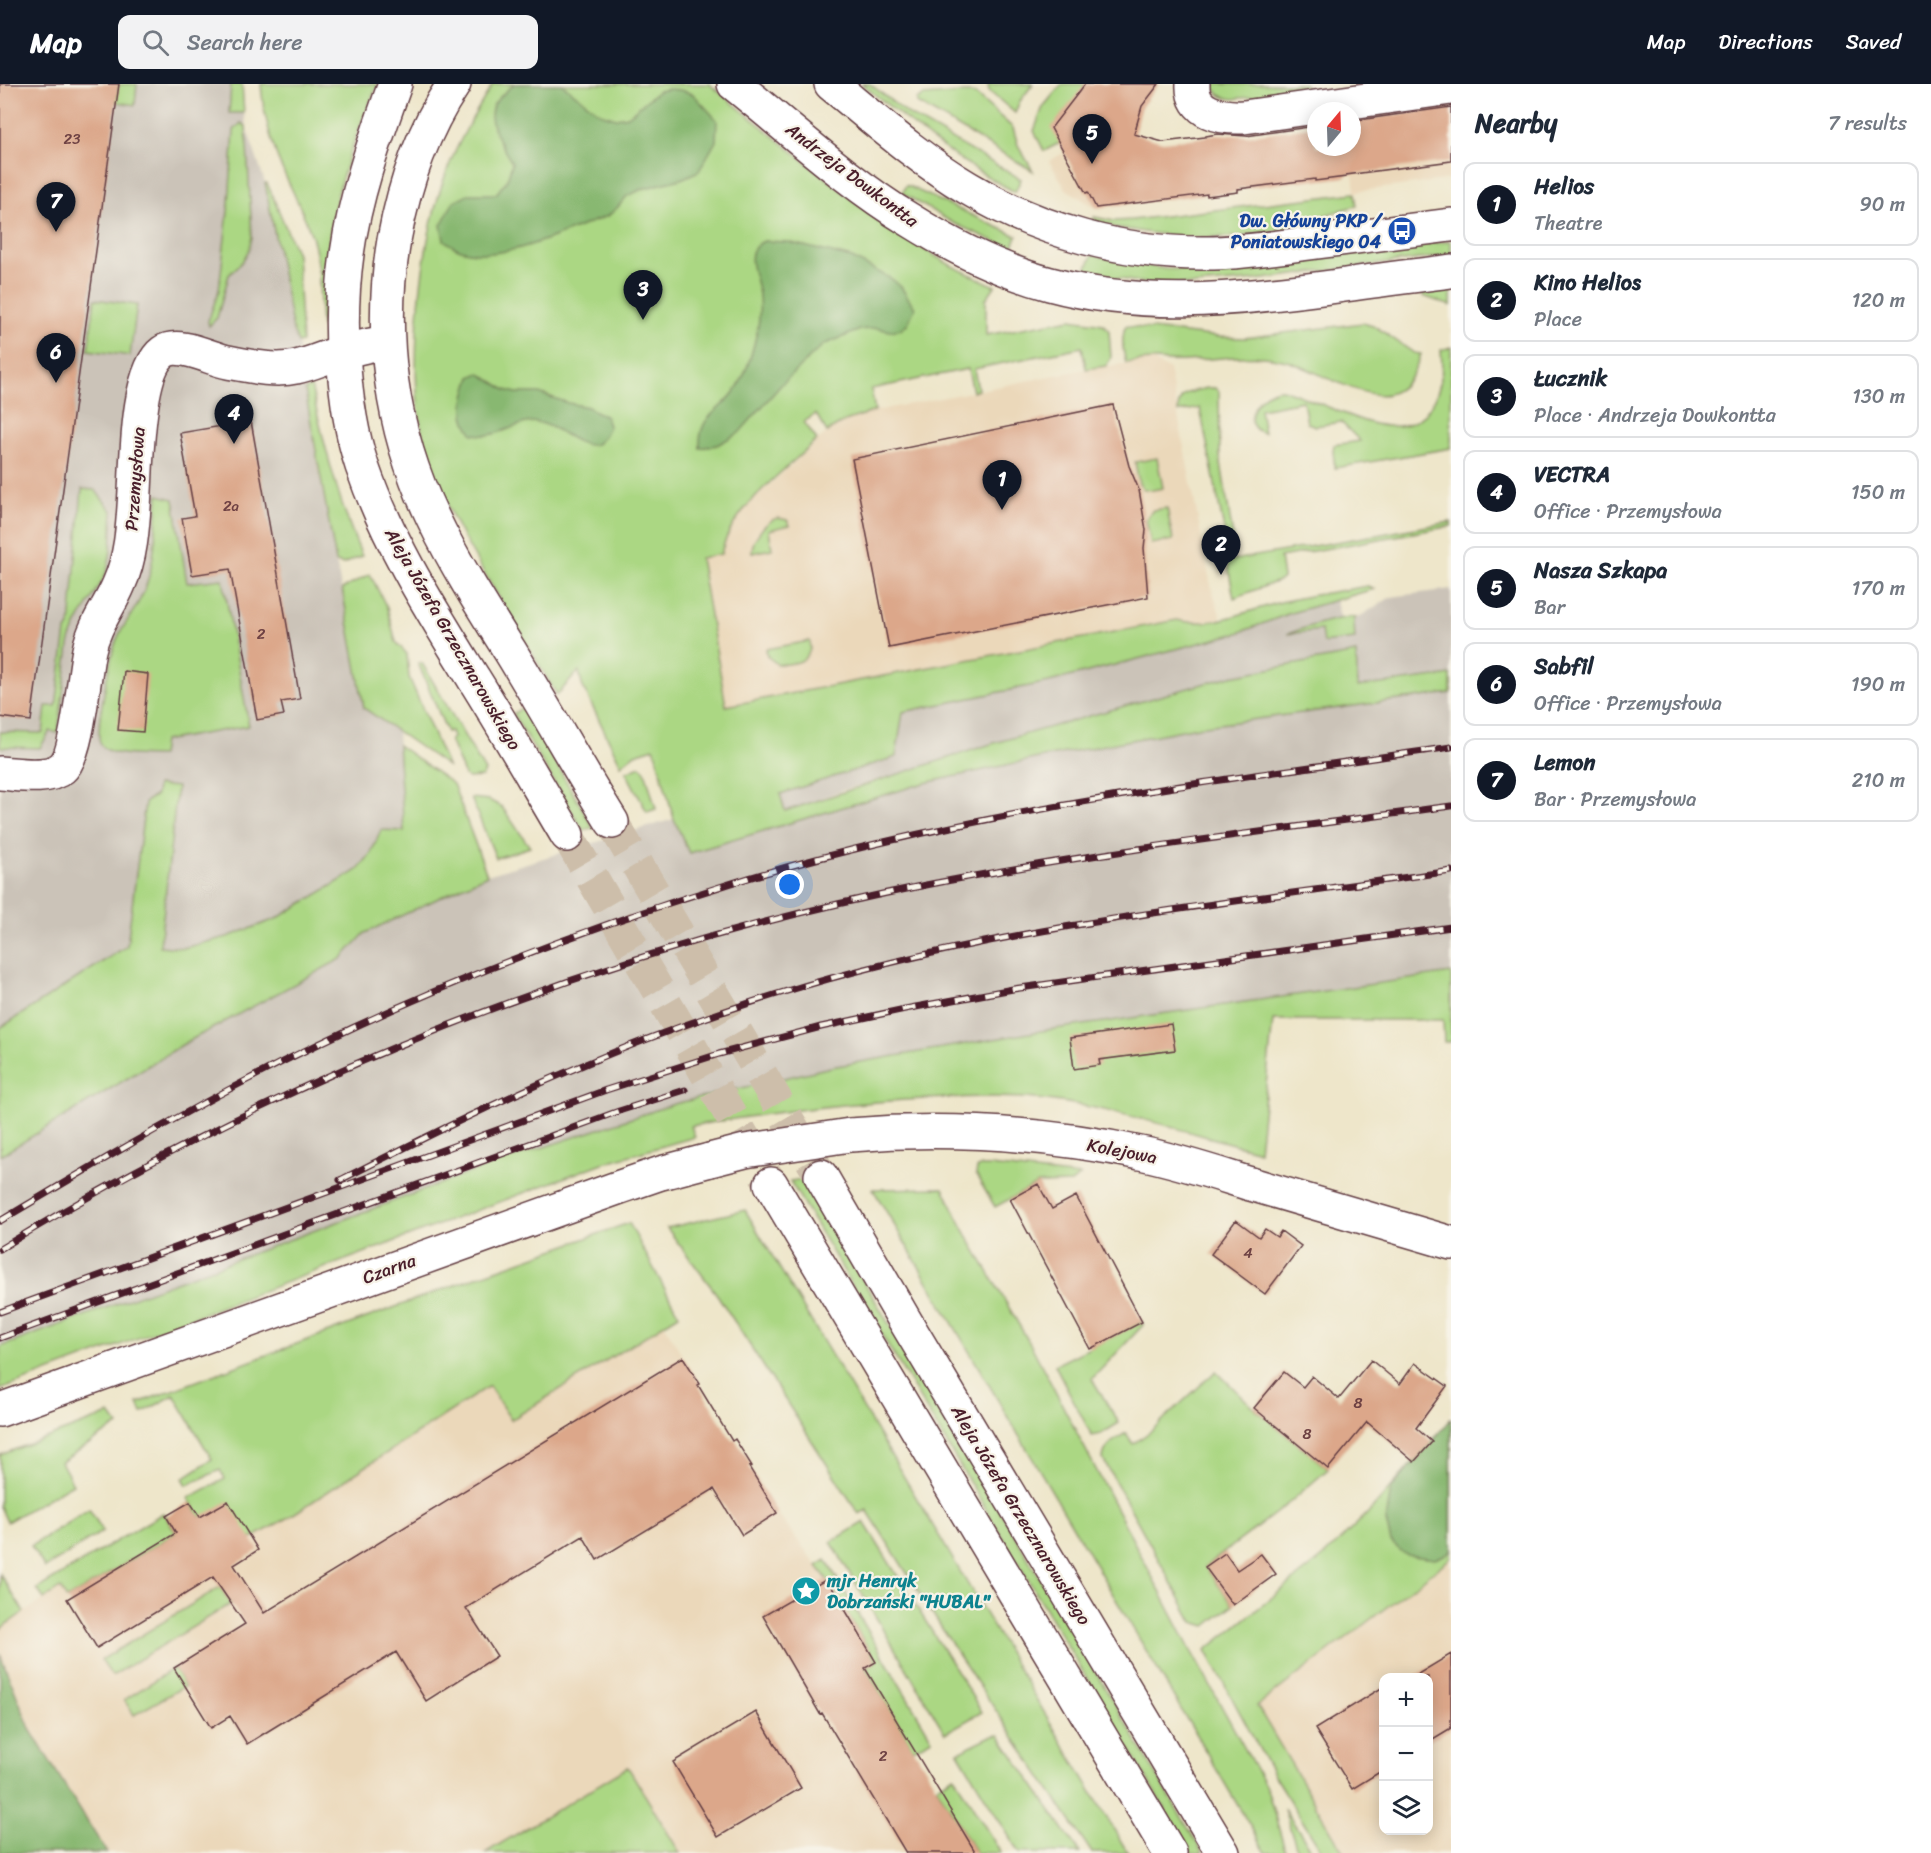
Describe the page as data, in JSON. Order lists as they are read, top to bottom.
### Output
{
  "streets": {
    "main road": [
      "Andrzeja Dowkontta",
      "Przemysłowa",
      "Aleja Józefa Grzecznarowskiego",
      "Kolejowa",
      "Czarna"
    ]
  },
  "crossings": [
    ["Przemysłowa", "Aleja Józefa Grzecznarowskiego"],
    ["Kolejowa", "Czarna"]
  ],
  "places": {
    "bus stop": ["Dw. Główny PKP / Poniatowskiego 04"],
    "place": ["mjr Henryk Dobrzański \"HUBAL\""]
  },
  "house_numbers": [
    "23",
    "2a",
    "2",
    "4",
    "8",
    "8",
    "2"
  ],
  "north": "top",
  "page": {
    "header": "Map",
    "search": "Search here",
    "nav": ["Map", "Directions", "Saved"],
    "heading": ["Nearby", "7 results"],
    "pins": [
      "5",
      "7",
      "3",
      "6",
      "4",
      "1",
      "2"
    ],
    "list": [
      {
        "mark": "1",
        "name": "Helios",
        "note": "Theatre",
        "value": "90 m"
      },
      {
        "mark": "2",
        "name": "Kino Helios",
        "note": "Place",
        "value": "120 m"
      },
      {
        "mark": "3",
        "name": "Łucznik",
        "note": "Place · Andrzeja Dowkontta",
        "value": "130 m"
      },
      {
        "mark": "4",
        "name": "VECTRA",
        "note": "Office · Przemysłowa",
        "value": "150 m"
      },
      {
        "mark": "5",
        "name": "Nasza Szkapa",
        "note": "Bar",
        "value": "170 m"
      },
      {
        "mark": "6",
        "name": "Sabfil",
        "note": "Office · Przemysłowa",
        "value": "190 m"
      },
      {
        "mark": "7",
        "name": "Lemon",
        "note": "Bar · Przemysłowa",
        "value": "210 m"
      }
    ],
    "map_buttons": ["+", "−"]
  }
}
